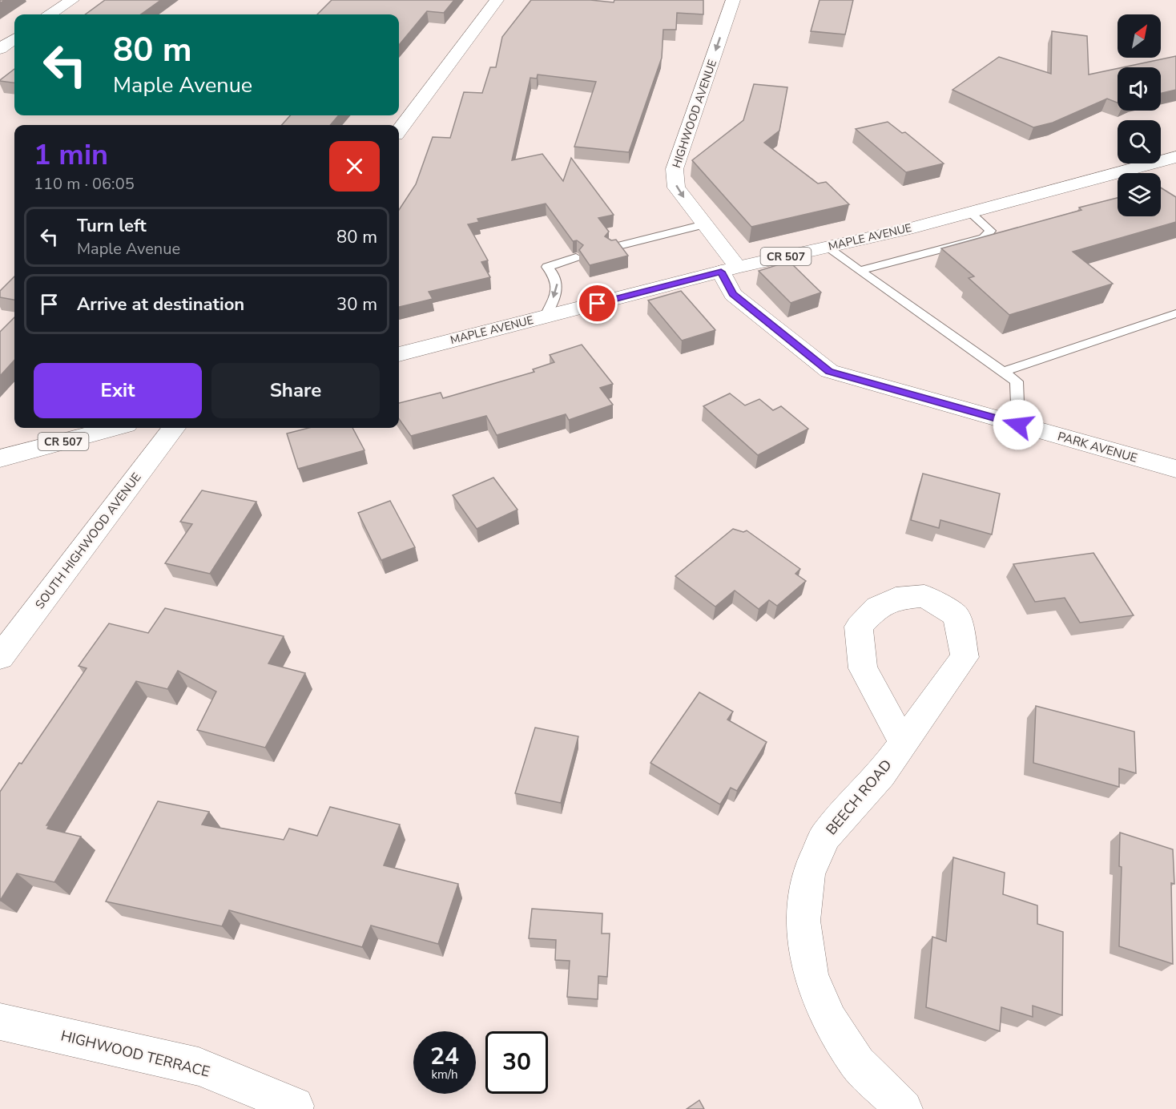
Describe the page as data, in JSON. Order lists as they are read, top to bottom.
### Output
{
  "streets": {
    "street": [
      "HIGHWOOD AVENUE",
      "MAPLE AVENUE",
      "CR 507",
      "PARK AVENUE",
      "SOUTH HIGHWOOD AVENUE",
      "BEECH ROAD",
      "HIGHWOOD TERRACE"
    ]
  },
  "crossings": [
    ["HIGHWOOD AVENUE", "MAPLE AVENUE"],
    ["HIGHWOOD AVENUE", "PARK AVENUE"],
    ["MAPLE AVENUE", "PARK AVENUE"]
  ],
  "one_way": ["HIGHWOOD AVENUE"],
  "north": "top right",
  "page": {
    "turn": ["80 m", "Maple Avenue"],
    "heading": ["1 min", "110 m · 06:05"],
    "list": [
      {
        "name": "Turn left",
        "note": "Maple Avenue",
        "value": "80 m"
      },
      {
        "name": "Arrive at destination",
        "value": "30 m"
      }
    ],
    "buttons": ["Exit", "Share"],
    "speed": "24 km/h",
    "limit": "30"
  }
}
